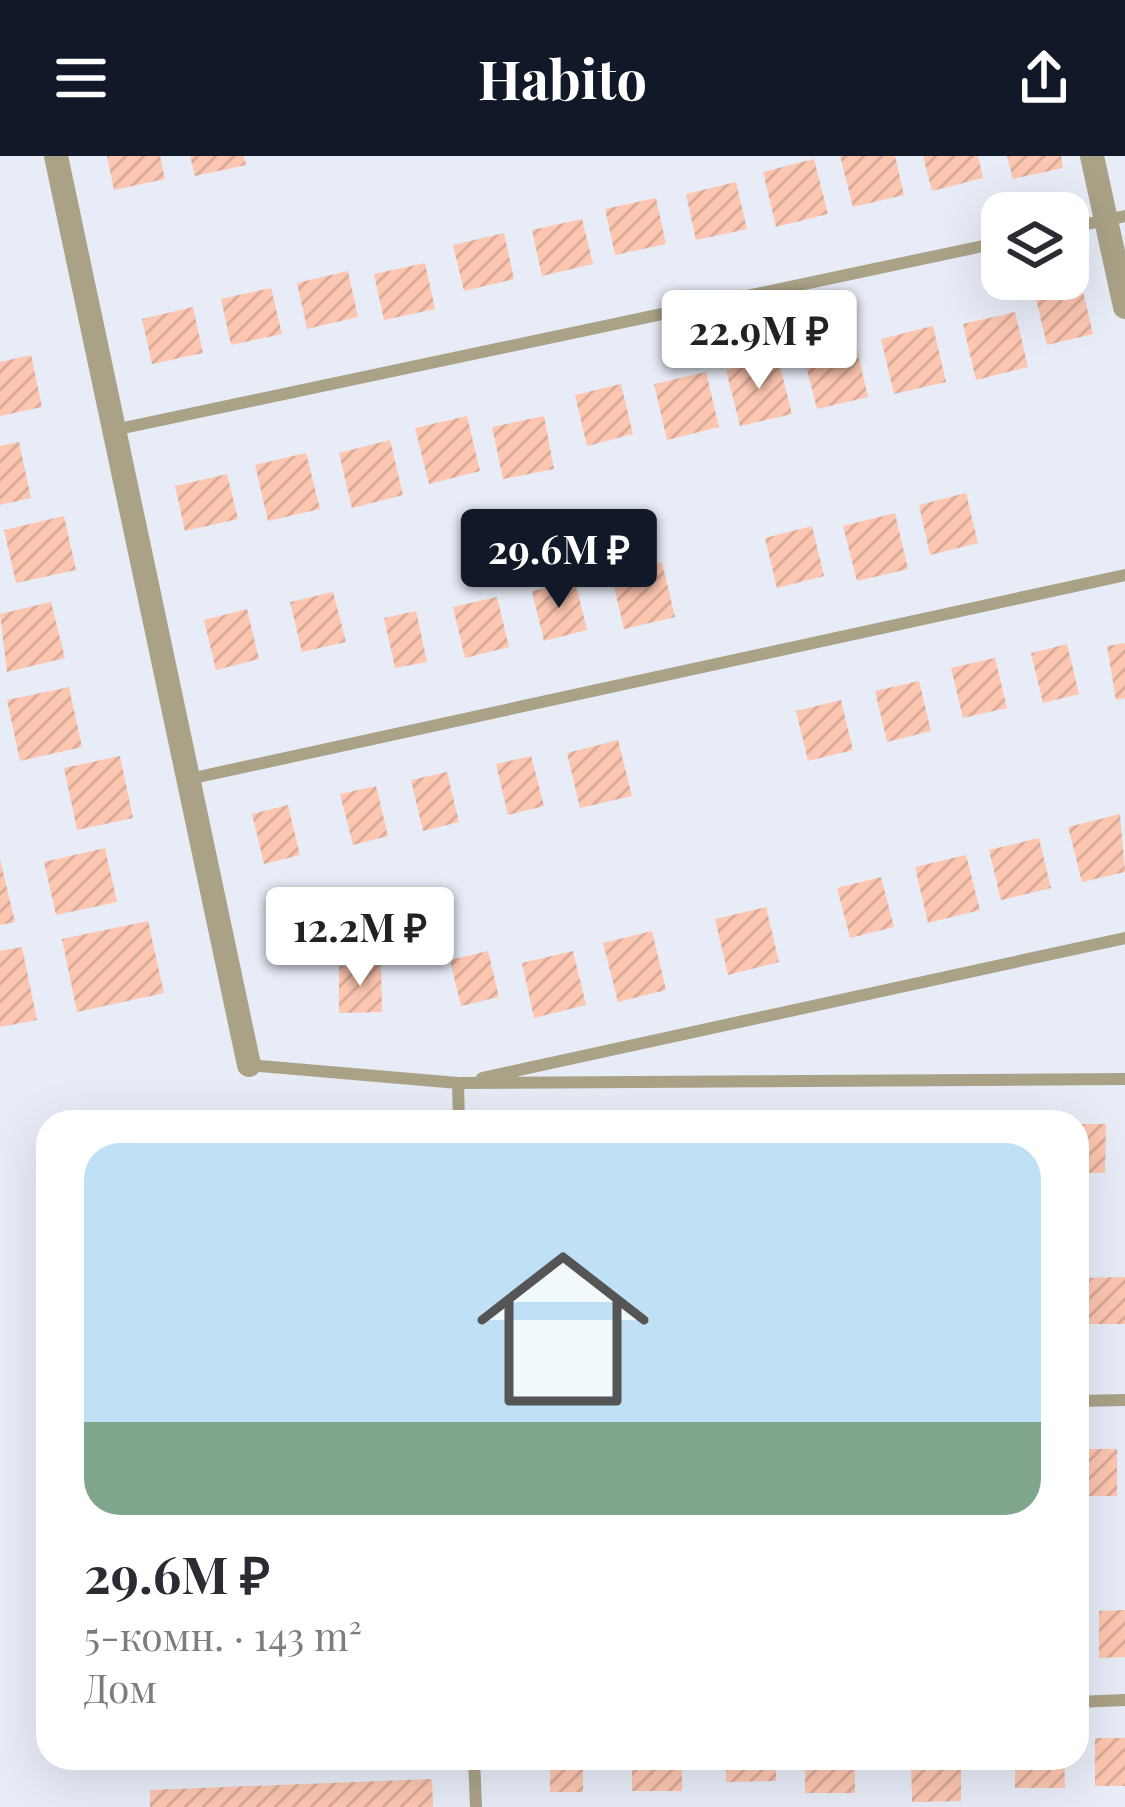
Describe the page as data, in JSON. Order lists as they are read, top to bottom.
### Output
{
  "page": {
    "header": "Habito",
    "price": ["22.9M ₽", "29.6M ₽", "12.2M ₽"],
    "list": [
      {
        "name": "29.6M ₽",
        "note": "5-комн. · 143 m² · Дом"
      }
    ]
  }
}
